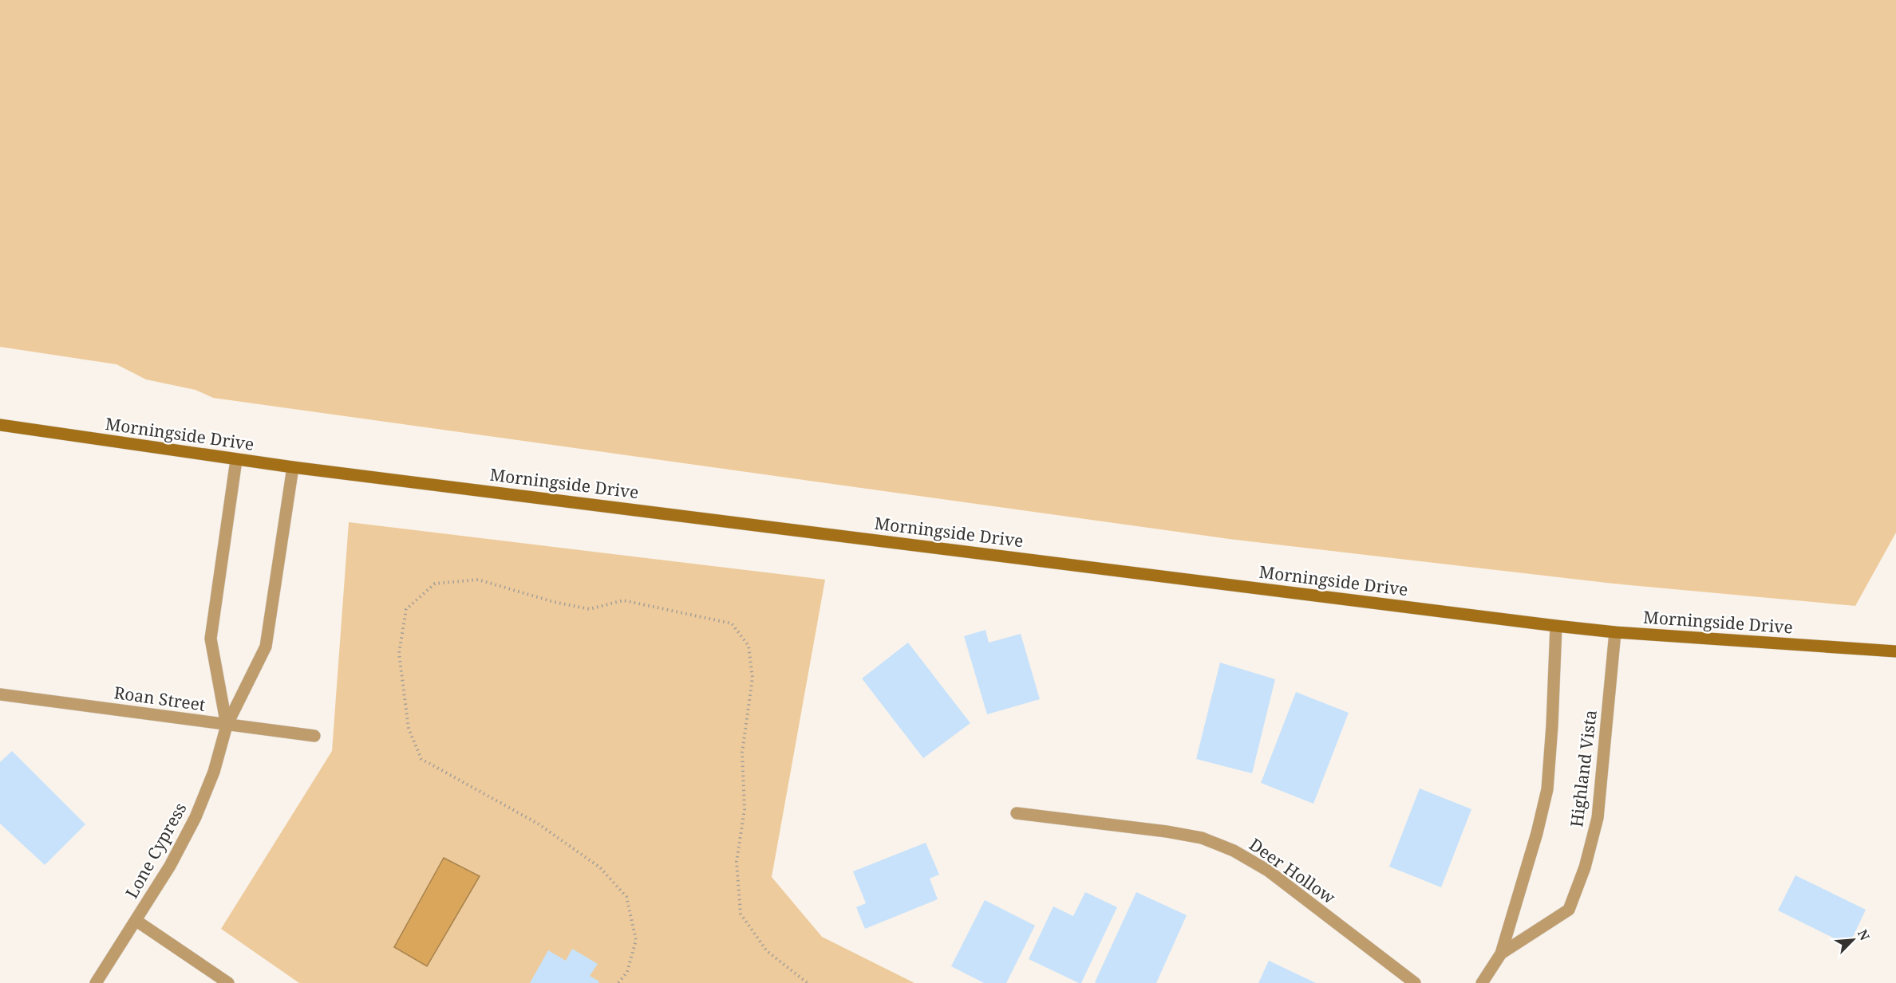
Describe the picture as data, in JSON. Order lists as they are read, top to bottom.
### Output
{
  "streets": {
    "street": [
      "Morningside Drive",
      "Roan Street",
      "Highland Vista",
      "Lone Cypress",
      "Deer Hollow"
    ]
  },
  "crossings": [
    ["Morningside Drive", "Highland Vista"],
    ["Morningside Drive", "Lone Cypress"],
    ["Roan Street", "Lone Cypress"]
  ],
  "north": "top right"
}
